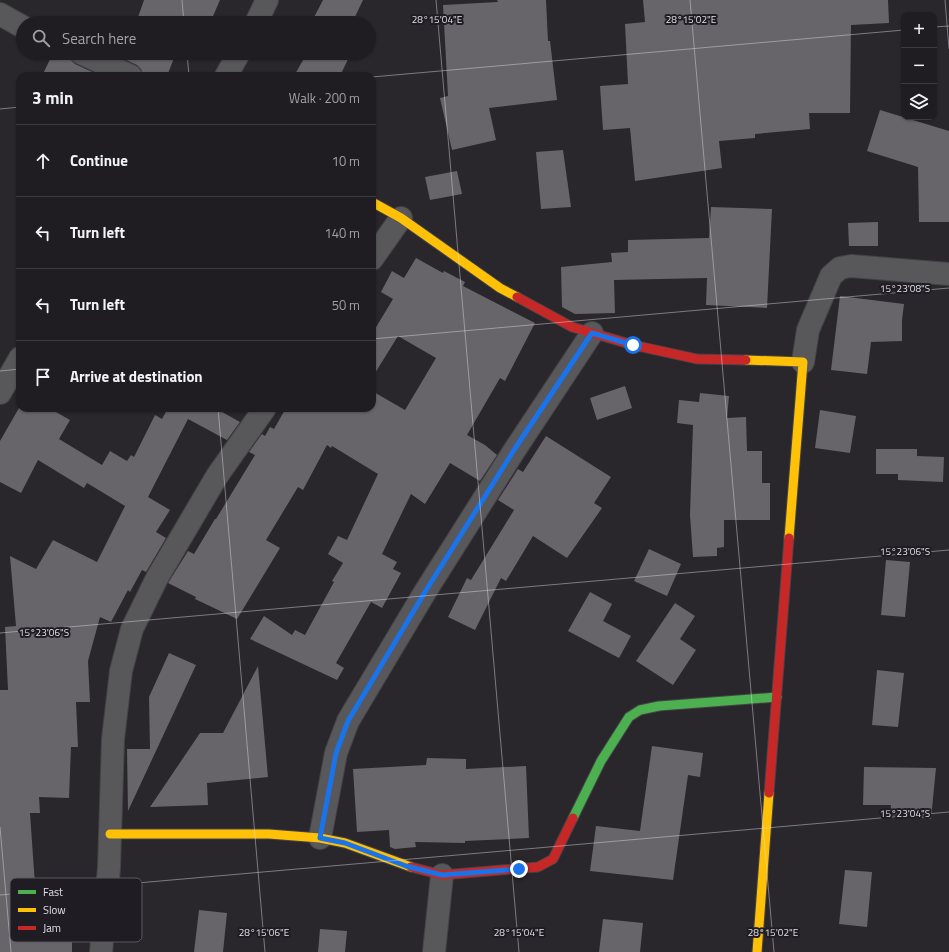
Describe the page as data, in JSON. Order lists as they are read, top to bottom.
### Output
{
  "legend": ["Fast", "Slow", "Jam"],
  "page": {
    "map_buttons": ["+", "−"],
    "search": "Search here",
    "heading": ["3 min", "Walk · 200 m"],
    "list": [
      ["Continue", "10 m"],
      ["Turn left", "140 m"],
      ["Turn left", "50 m"],
      "Arrive at destination"
    ]
  },
  "coordinates": [
    "28°15'04\"E",
    "28°15'02\"E",
    "15°23'08\"S",
    "15°23'06\"S",
    "15°23'04\"S",
    "28°15'06\"E"
  ]
}
